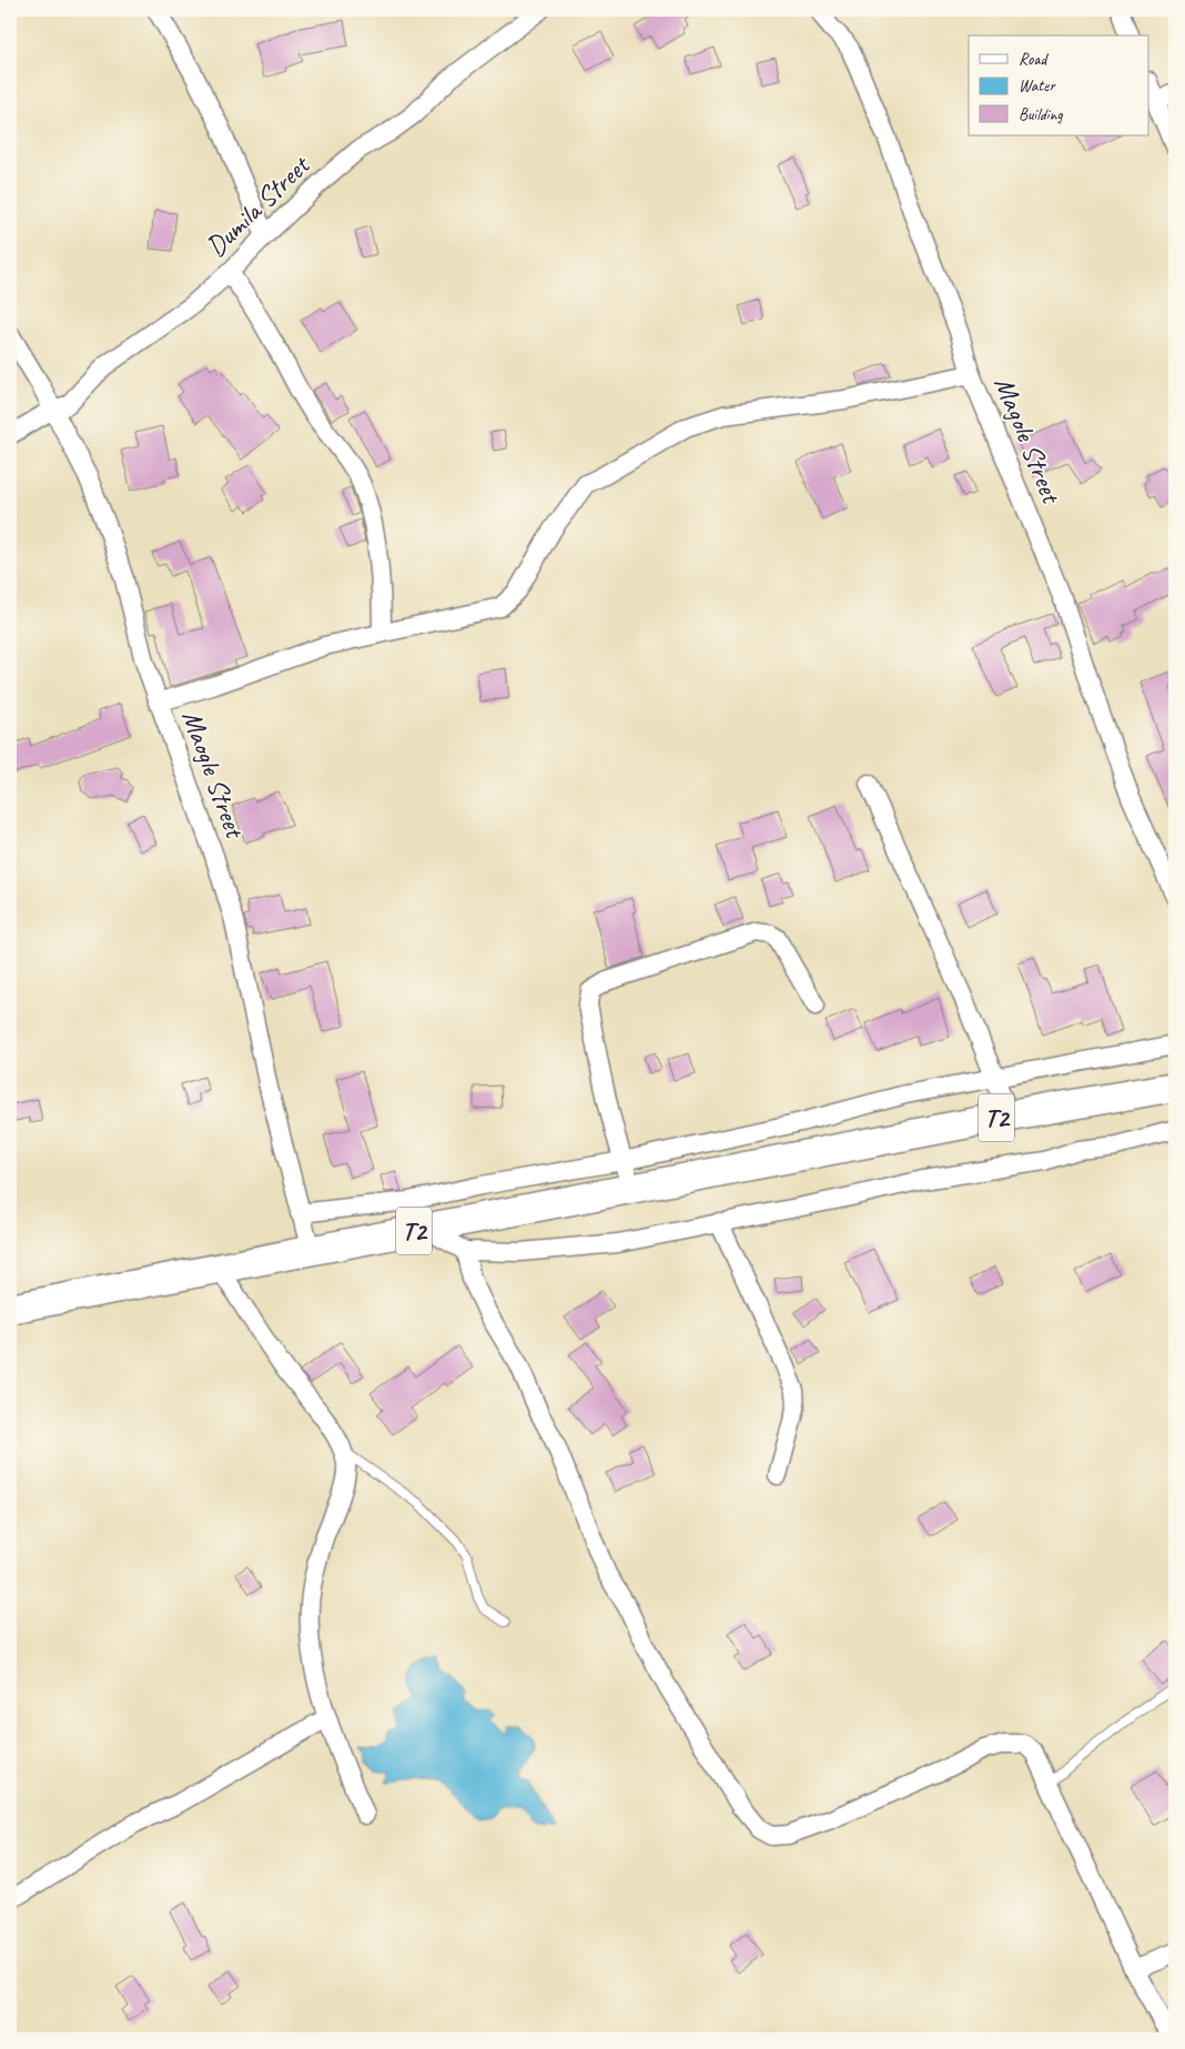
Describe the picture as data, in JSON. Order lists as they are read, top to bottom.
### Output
{
  "streets": {
    "highway": ["T2"],
    "street": ["Dumila Street", "Magole Street", "Maogle Street"]
  },
  "crossings": [
    ["Dumila Street", "Maogle Street"],
    ["Maogle Street", "T2"]
  ],
  "legend": ["Road", "Water", "Building"]
}
